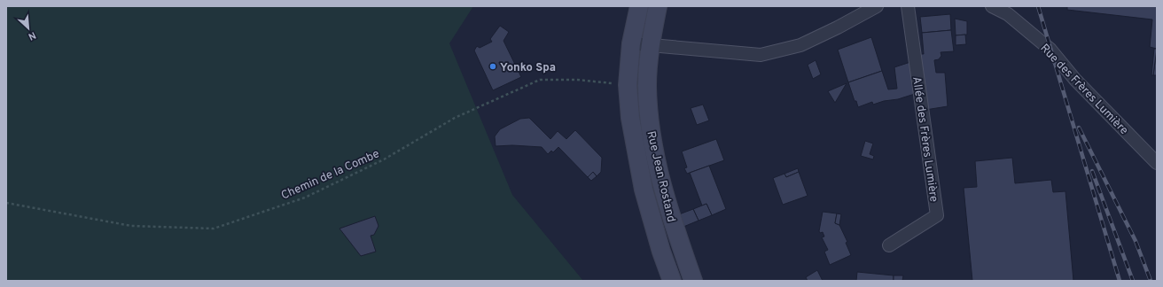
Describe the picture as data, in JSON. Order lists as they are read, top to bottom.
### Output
{
  "streets": {
    "main road": ["Rue Jean Rostand"],
    "street": ["Rue des Frères Lumière", "Allée des Frères Lumière"],
    "path": ["Chemin de la Combe"]
  },
  "crossings": [
    ["Chemin de la Combe", "Rue Jean Rostand"]
  ],
  "places": ["Yonko Spa"],
  "north": "bottom right"
}
